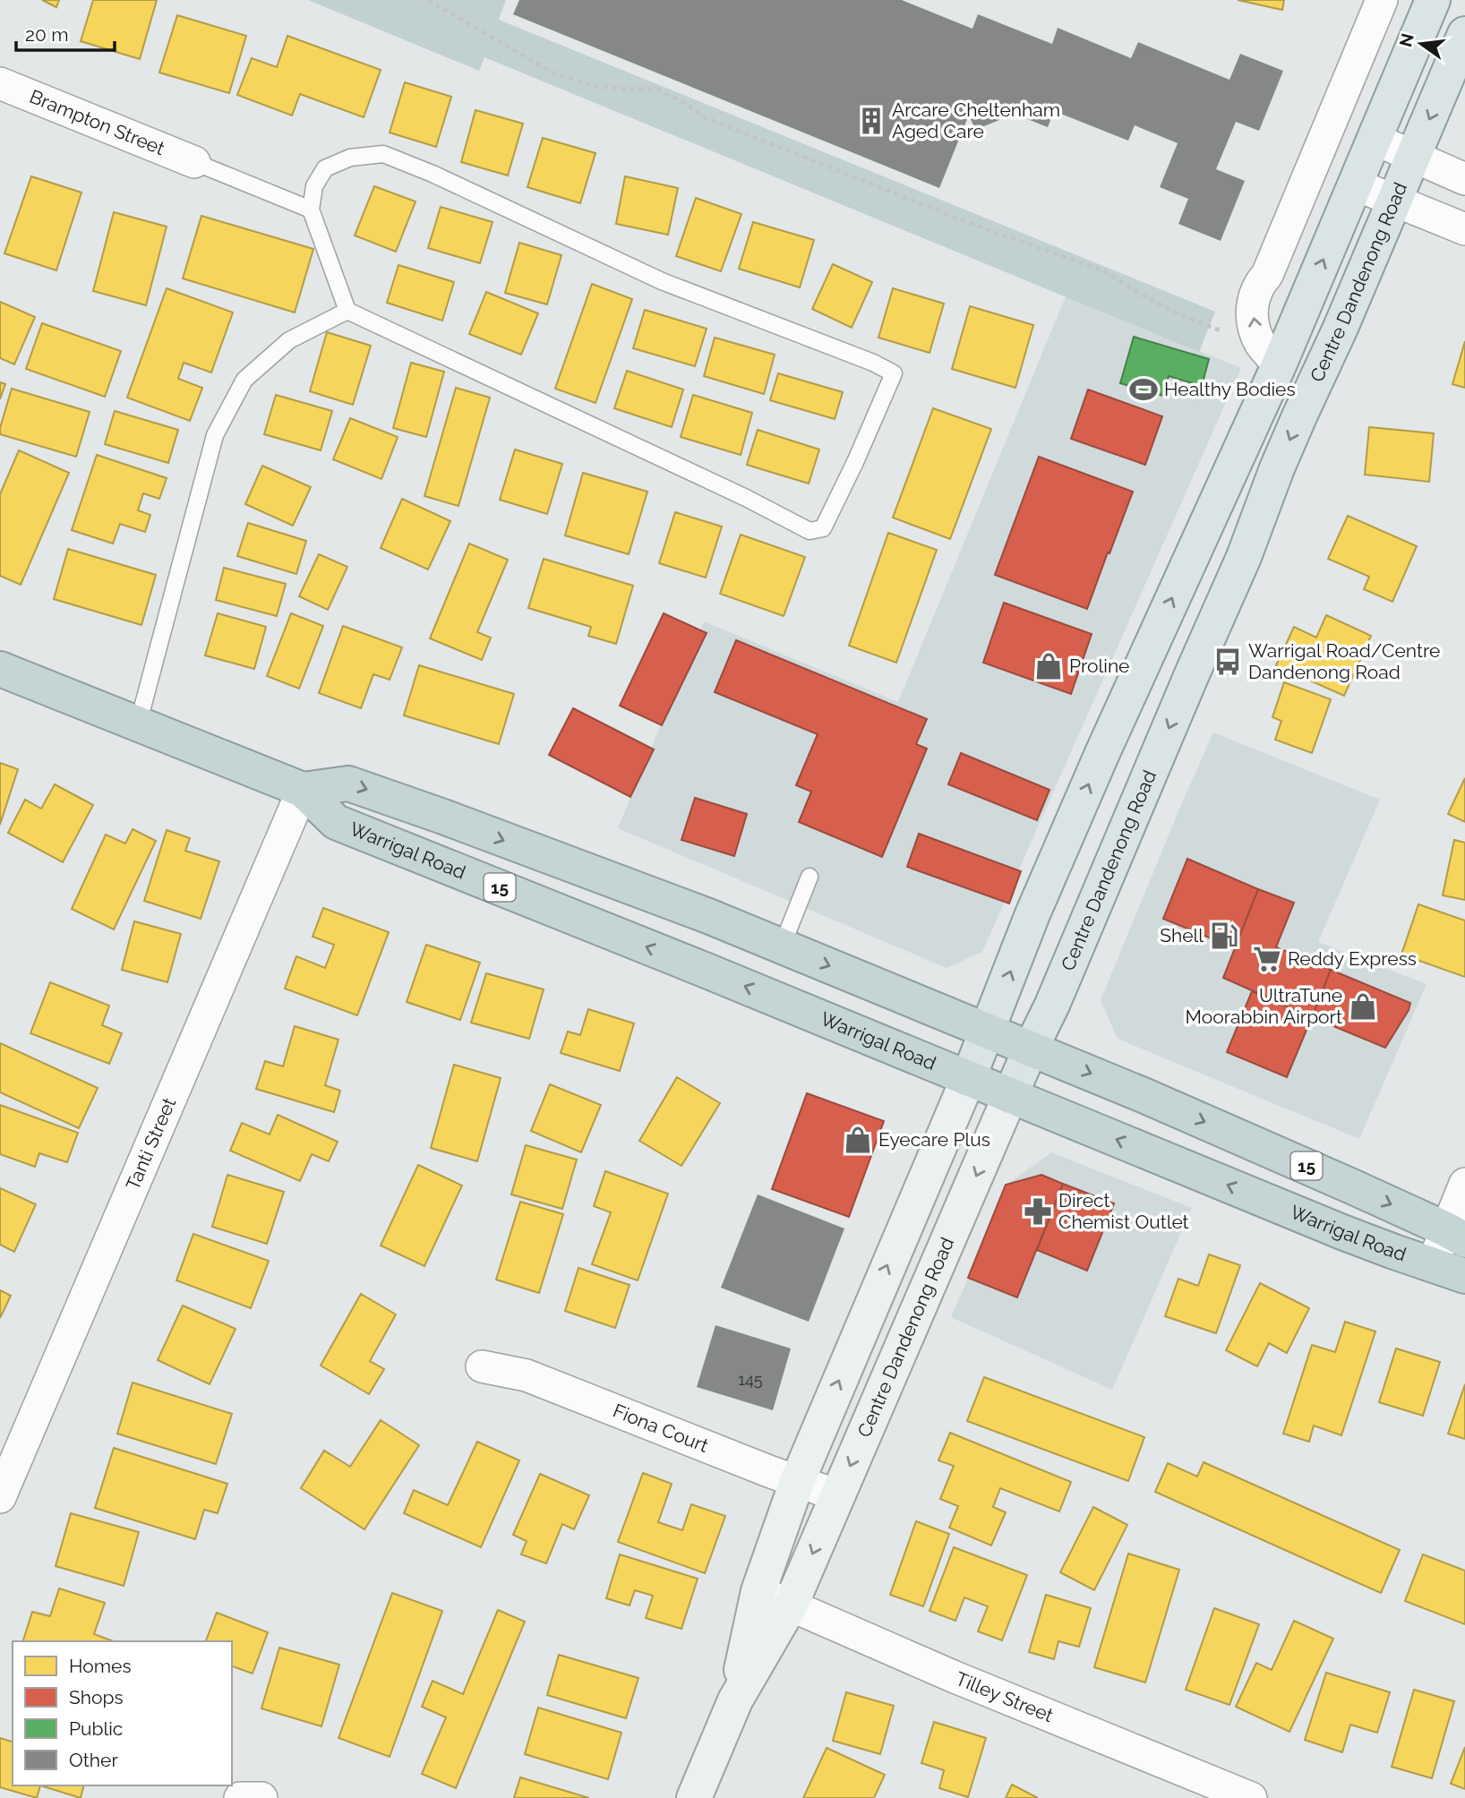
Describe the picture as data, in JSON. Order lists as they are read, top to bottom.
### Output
{
  "streets": {
    "highway": ["Warrigal Road", "15"],
    "main road": ["Centre Dandenong Road"],
    "street": [
      "Brampton Street",
      "Tanti Street",
      "Fiona Court",
      "Tilley Street"
    ]
  },
  "crossings": [
    ["Centre Dandenong Road", "Warrigal Road"],
    ["Centre Dandenong Road", "15"],
    ["Centre Dandenong Road", "Fiona Court"],
    ["Centre Dandenong Road", "Tilley Street"],
    ["Warrigal Road", "15"],
    ["Warrigal Road", "Tanti Street"],
    ["15", "Tanti Street"]
  ],
  "places": {
    "building": ["Arcare Cheltenham Aged Care"],
    "sports": ["Healthy Bodies"],
    "bus stop": ["Warrigal Road/Centre Dandenong Road"],
    "shop": ["Proline", "UltraTune Moorabbin Airport", "Eyecare Plus"],
    "fuel station": ["Shell"],
    "supermarket": ["Reddy Express"],
    "pharmacy": ["Direct Chemist Outlet"]
  },
  "house_numbers": ["145"],
  "legend": [
    "Homes",
    "Shops",
    "Public",
    "Other"
  ],
  "scale_bar": "20 m",
  "north": "left"
}
